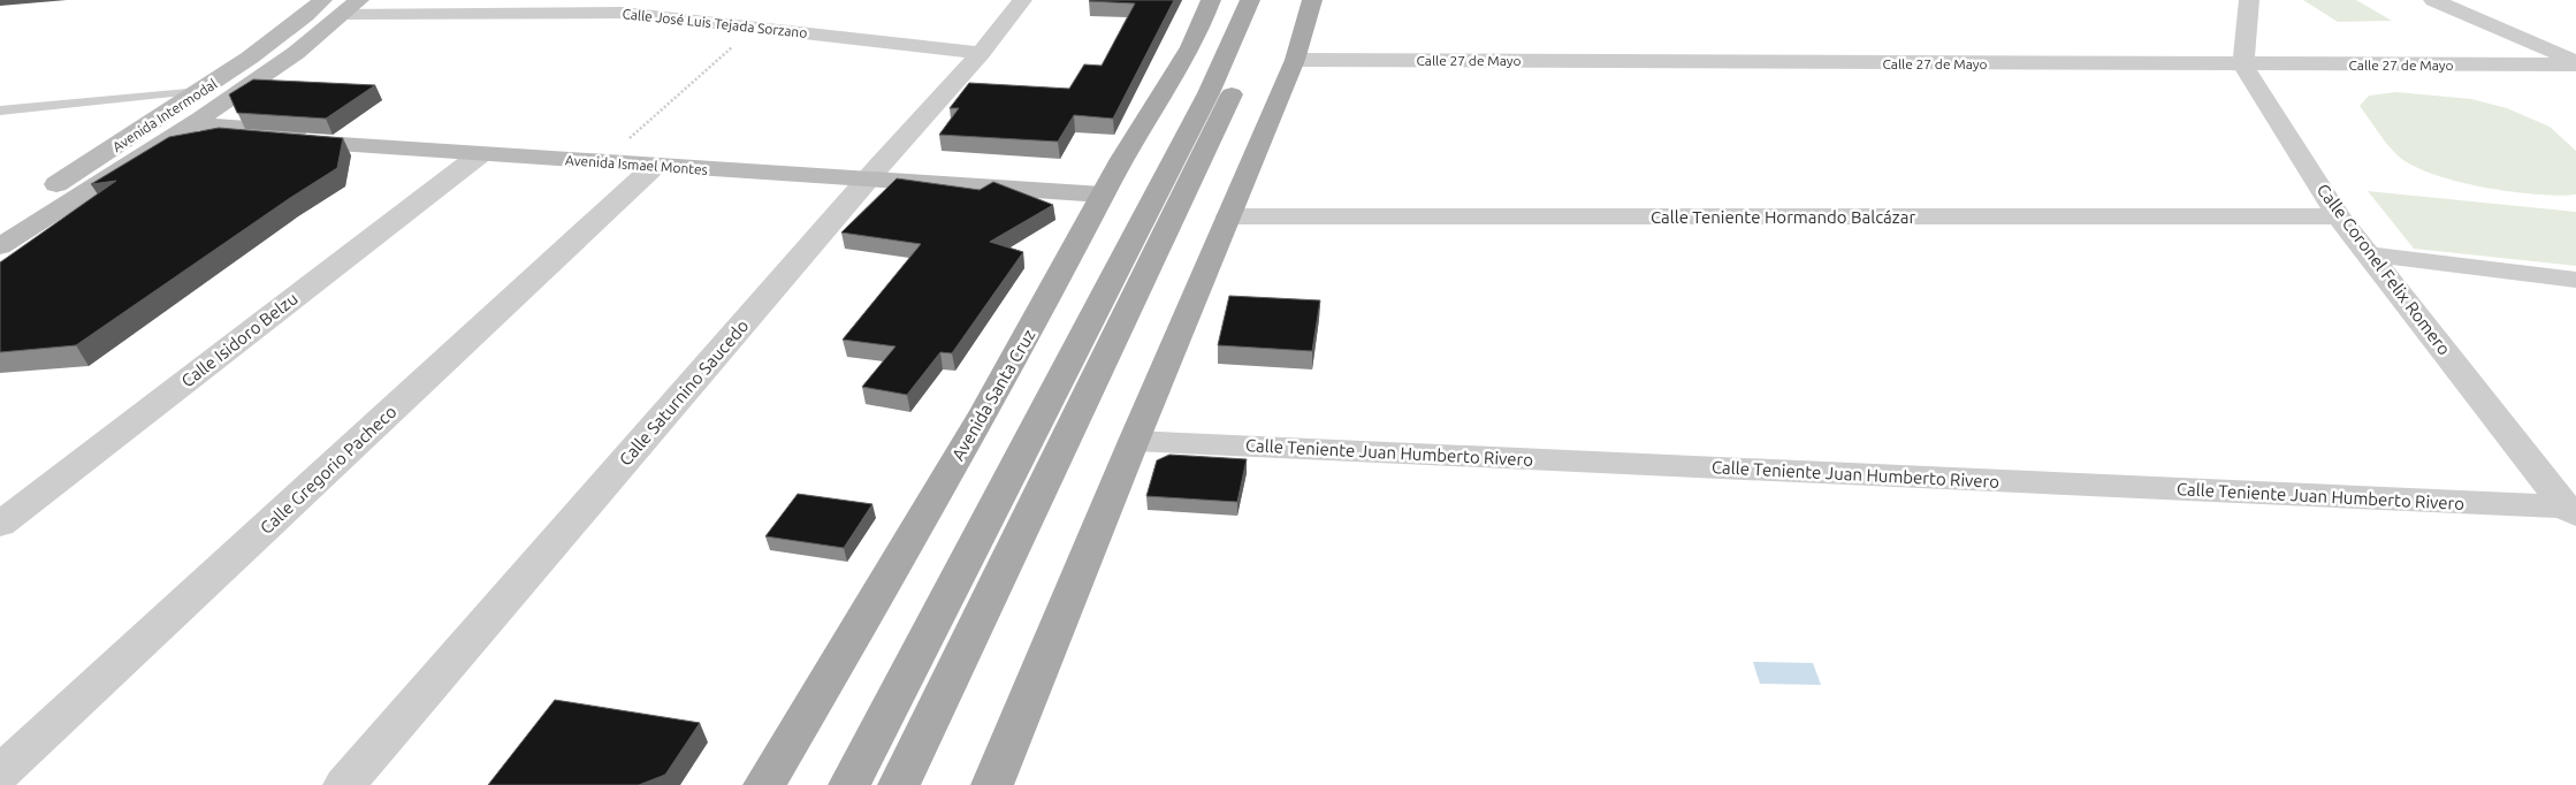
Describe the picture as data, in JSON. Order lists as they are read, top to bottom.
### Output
{
  "streets": {
    "main road": ["Avenida Santa Cruz"],
    "street": [
      "Calle José Luis Tejada Sorzano",
      "Calle 27 de Mayo",
      "Avenida Intermodal",
      "Avenida Ismael Montes",
      "Calle Teniente Hormando Balcázar",
      "Calle Coronel Felix Romero",
      "Calle Isidoro Belzu",
      "Calle Saturnino Saucedo",
      "Calle Teniente Juan Humberto Rivero",
      "Calle Gregorio Pacheco"
    ]
  },
  "crossings": [
    ["Calle José Luis Tejada Sorzano", "Avenida Intermodal"],
    ["Calle José Luis Tejada Sorzano", "Calle Saturnino Saucedo"],
    ["Calle 27 de Mayo", "Calle Coronel Felix Romero"],
    ["Avenida Intermodal", "Avenida Ismael Montes"],
    ["Avenida Ismael Montes", "Calle Isidoro Belzu"],
    ["Avenida Ismael Montes", "Calle Saturnino Saucedo"],
    ["Avenida Ismael Montes", "Avenida Santa Cruz"],
    ["Avenida Ismael Montes", "Calle Gregorio Pacheco"],
    ["Calle Teniente Hormando Balcázar", "Calle Coronel Felix Romero"],
    ["Calle Coronel Felix Romero", "Calle Teniente Juan Humberto Rivero"]
  ]
}
